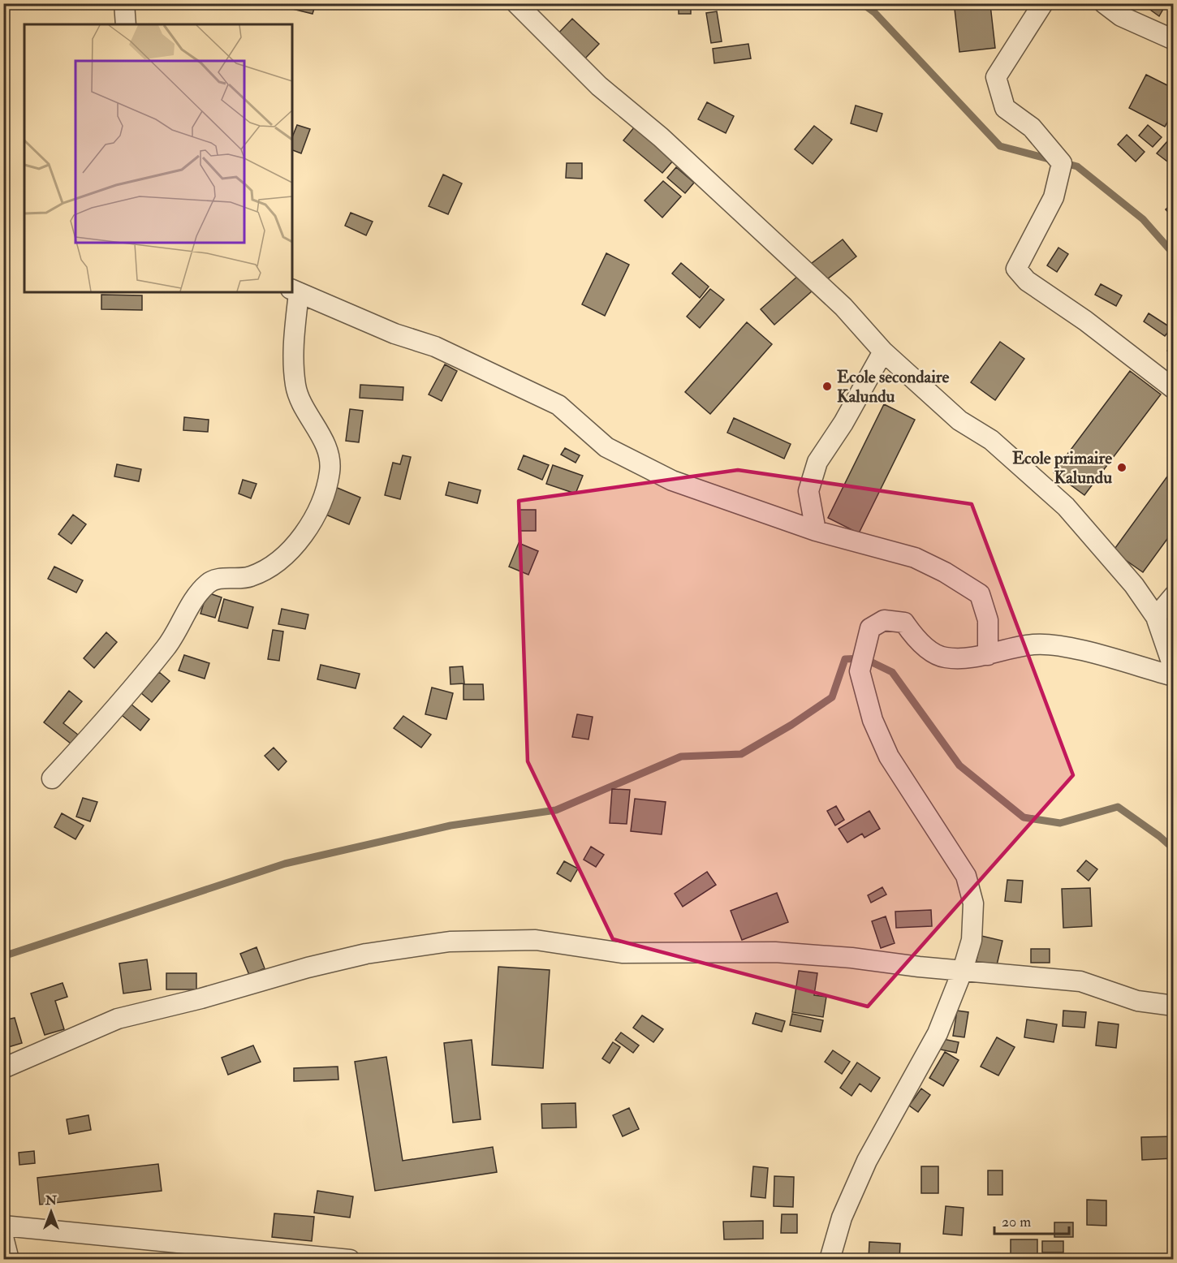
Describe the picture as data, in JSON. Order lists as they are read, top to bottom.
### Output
{
  "places": ["Ecole secondaire Kalundu", "Ecole primaire Kalundu"],
  "scale_bar": "20 m",
  "north": "top"
}
